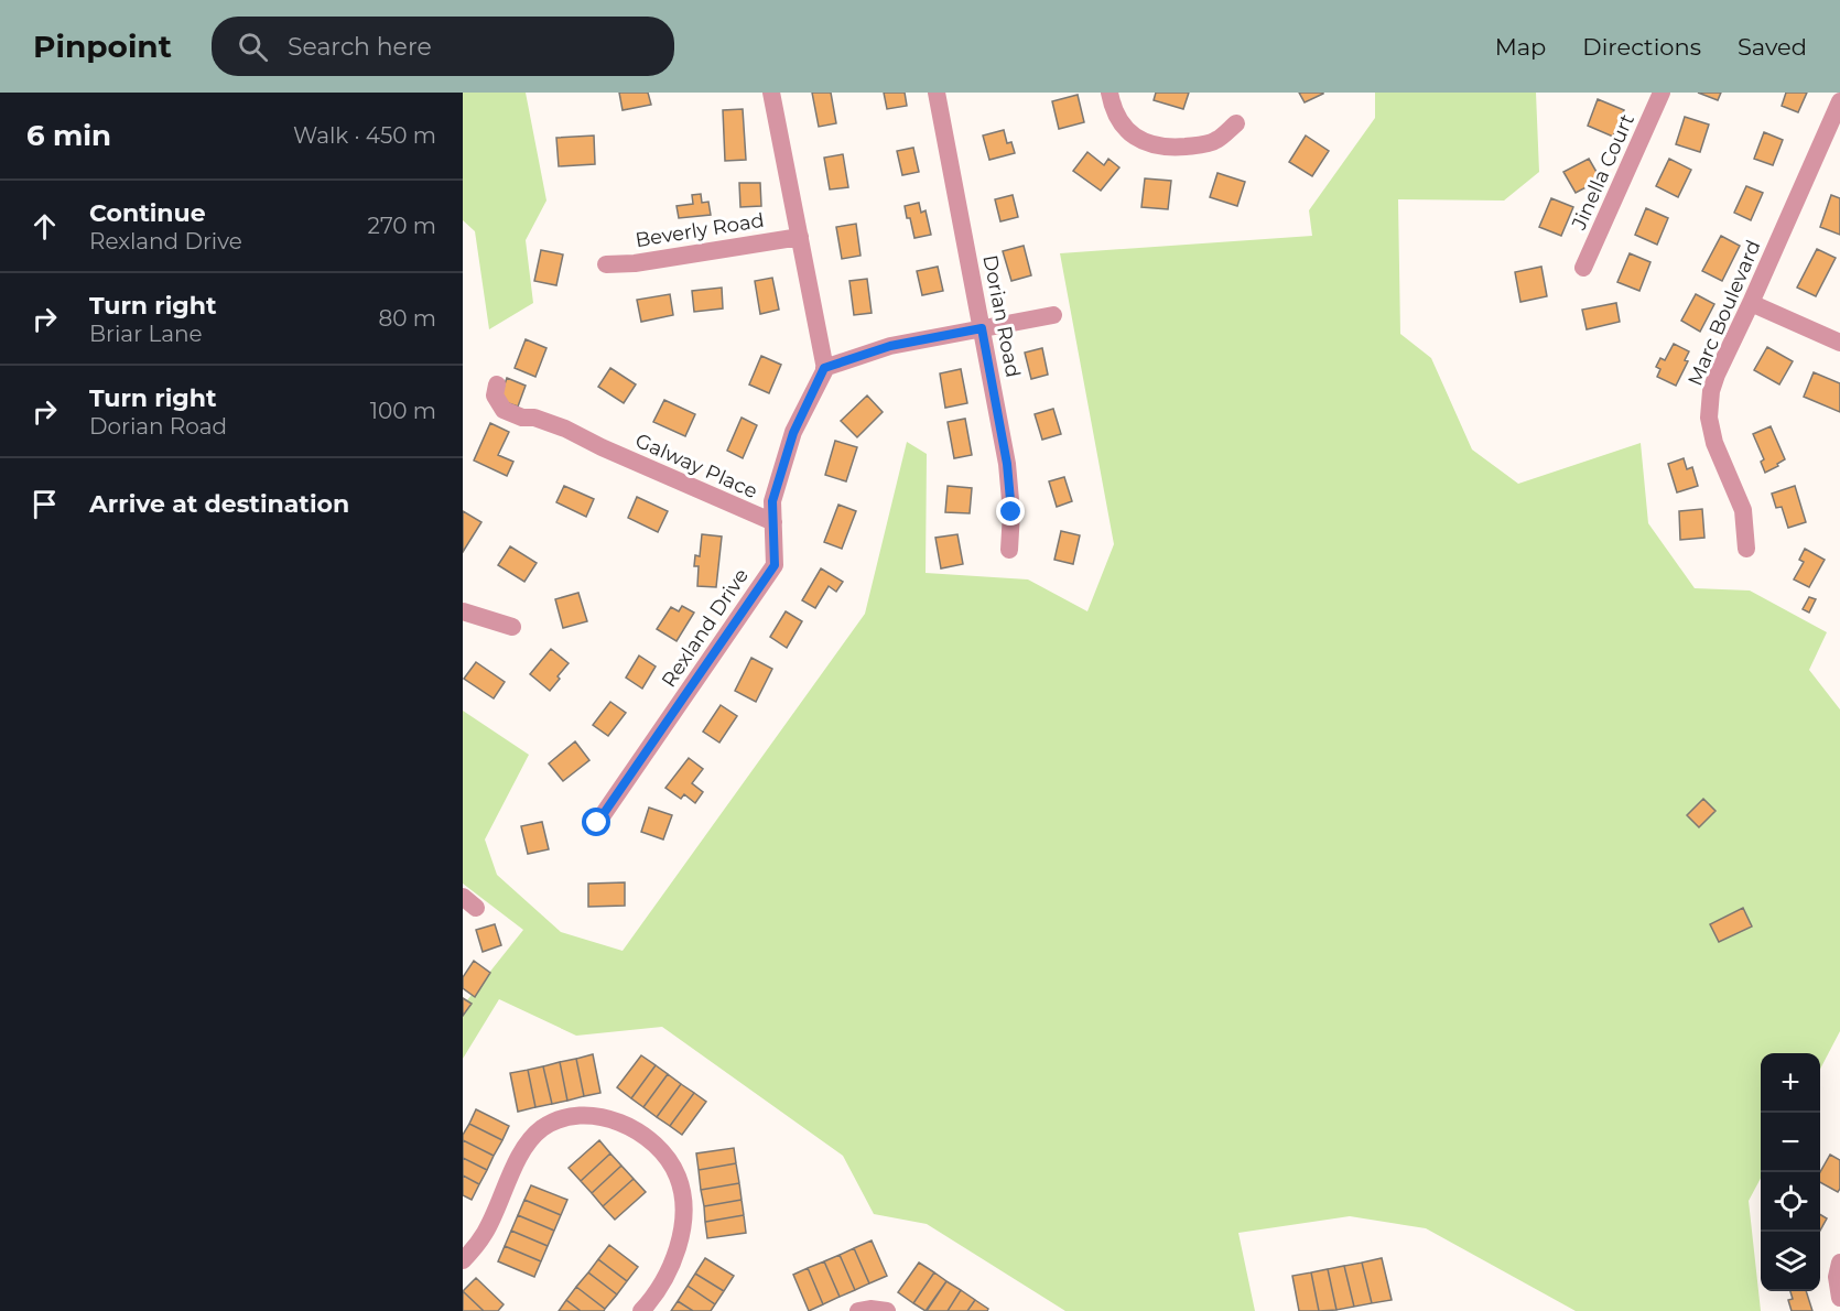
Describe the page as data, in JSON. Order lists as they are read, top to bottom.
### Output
{
  "streets": {
    "street": [
      "Jinella Court",
      "Beverly Road",
      "Marc Boulevard",
      "Dorian Road",
      "Galway Place",
      "Rexland Drive"
    ]
  },
  "crossings": [
    ["Galway Place", "Rexland Drive"]
  ],
  "page": {
    "header": "Pinpoint",
    "search": "Search here",
    "nav": ["Map", "Directions", "Saved"],
    "heading": ["6 min", "Walk · 450 m"],
    "list": [
      ["Continue", "Rexland Drive", "270 m"],
      ["Turn right", "Briar Lane", "80 m"],
      ["Turn right", "Dorian Road", "100 m"],
      "Arrive at destination"
    ],
    "map_buttons": ["+", "−"]
  }
}
